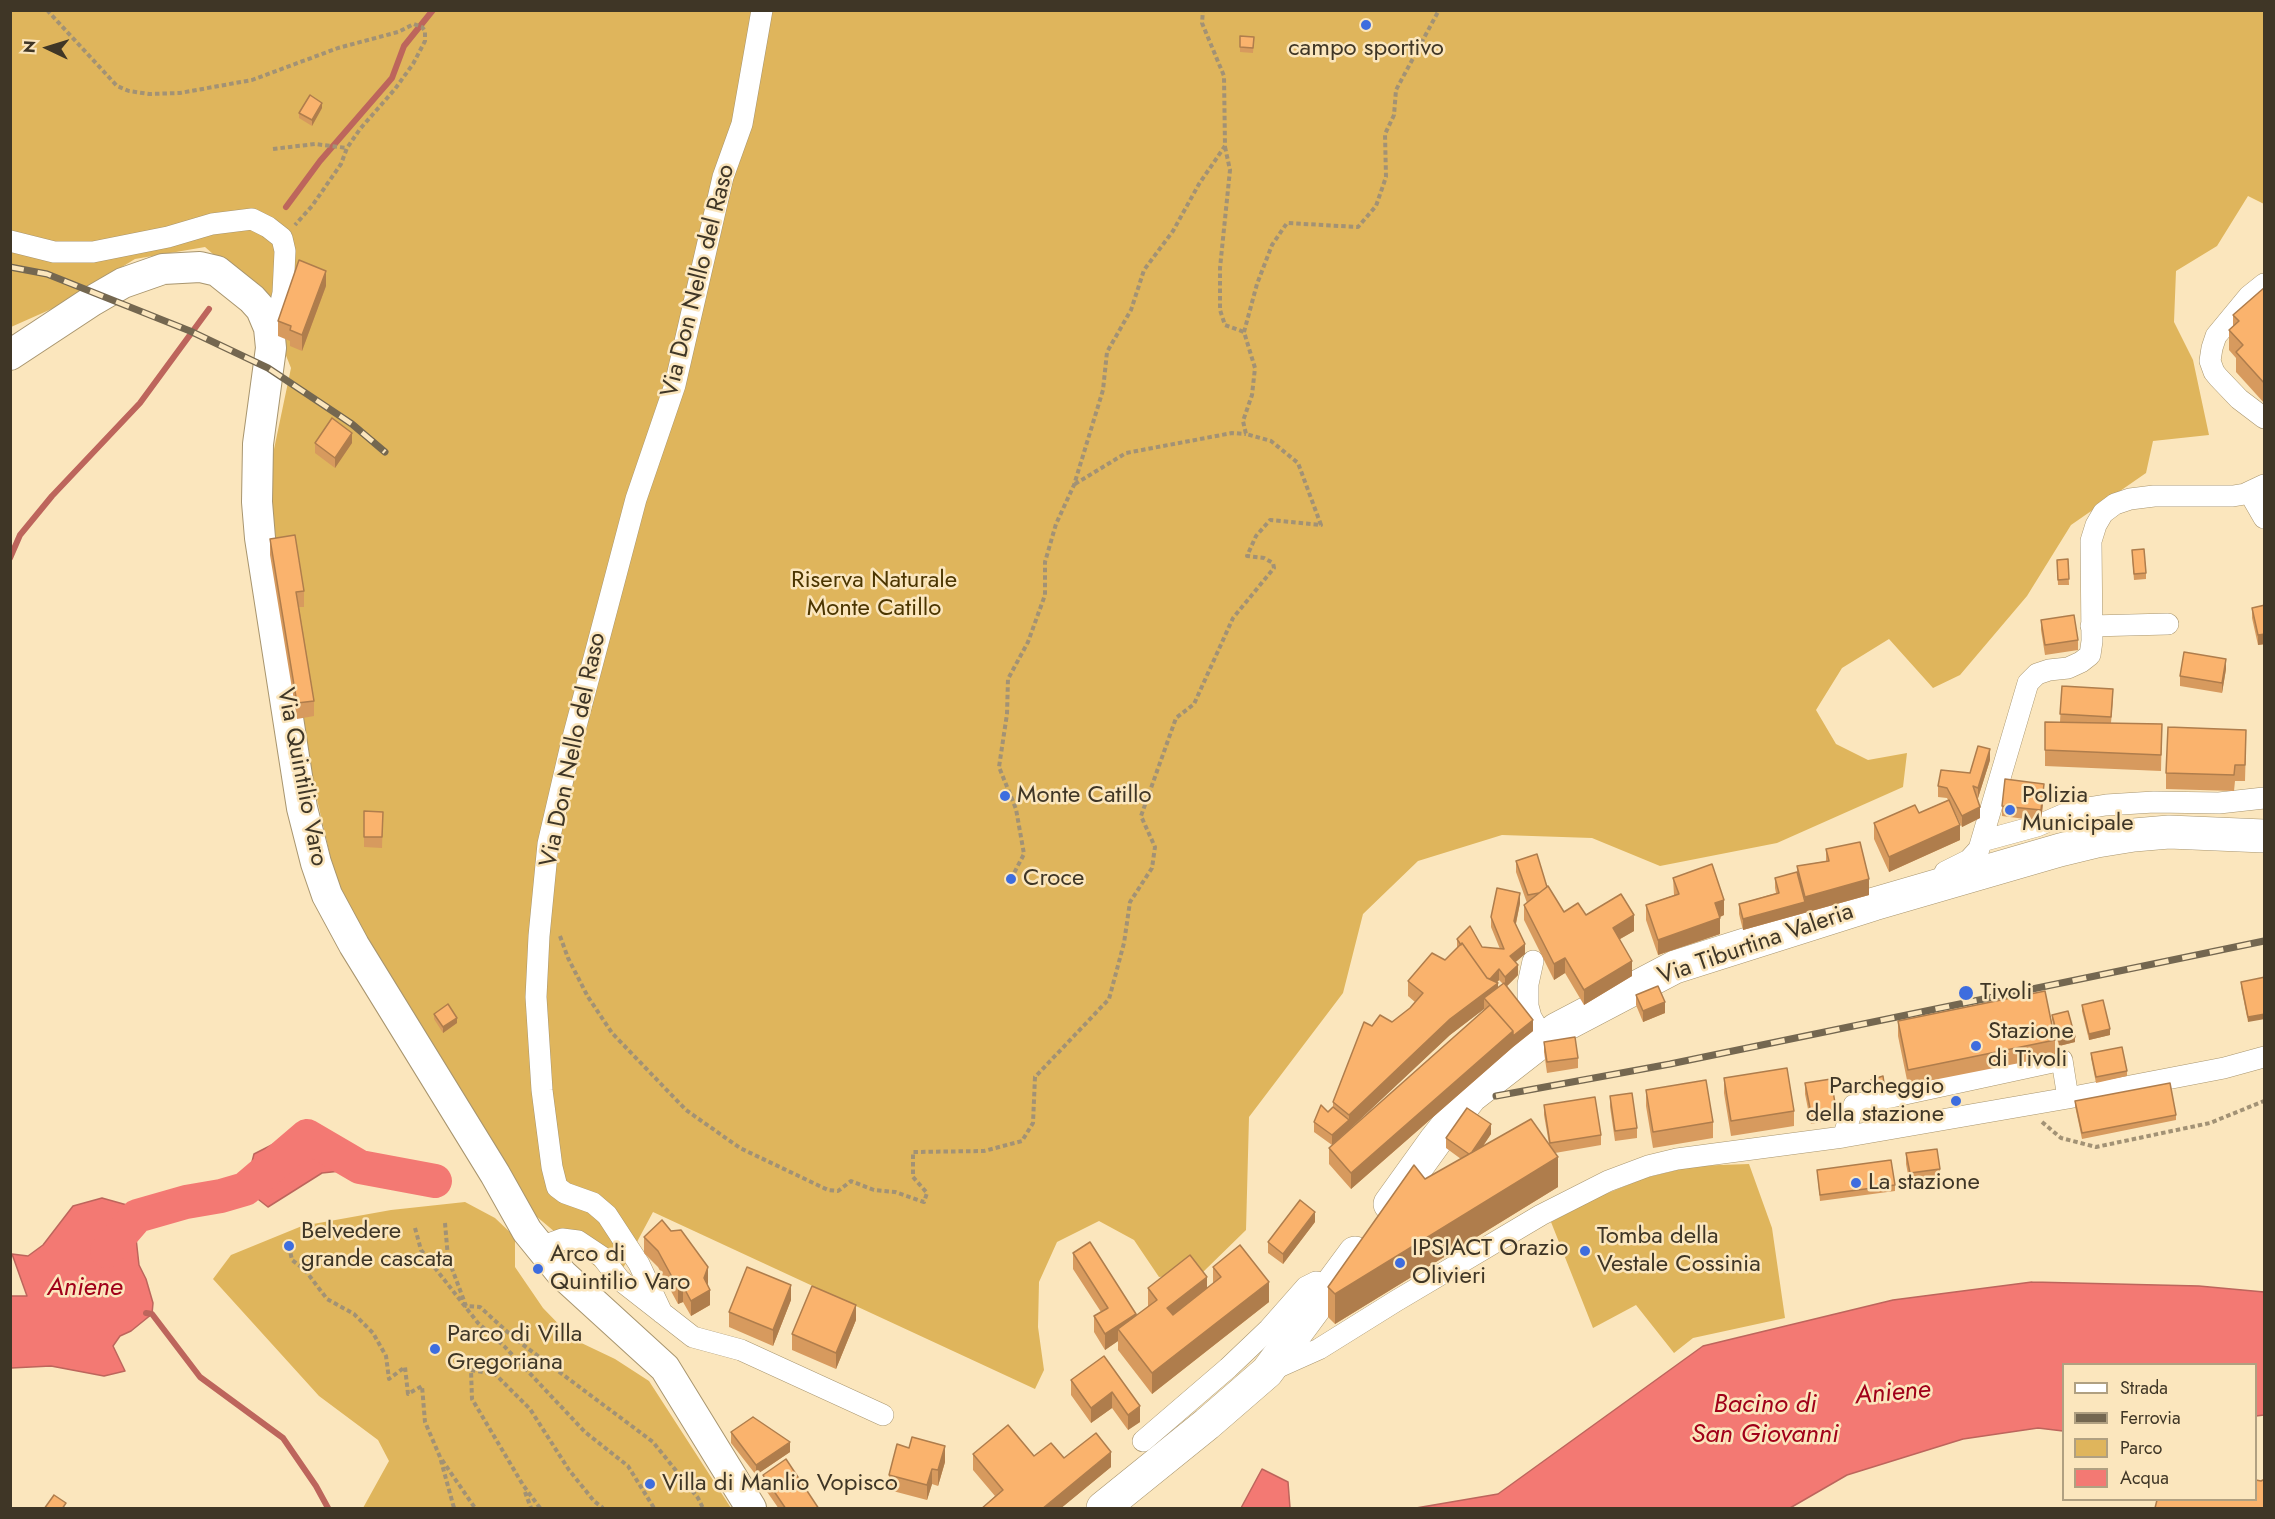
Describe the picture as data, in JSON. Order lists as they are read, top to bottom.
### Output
{
  "streets": {
    "main road": ["Via Quintilio Varo", "Via Tiburtina Valeria"],
    "street": ["Via Don Nello del Raso"]
  },
  "water": ["Aniene", "Bacino di San Giovanni"],
  "parks": ["Riserva Naturale Monte Catillo"],
  "places": [
    "campo sportivo",
    "Monte Catillo",
    "Polizia Municipale",
    "Croce",
    "Tivoli",
    "Stazione di Tivoli",
    "Parcheggio della stazione",
    "La stazione",
    "Belvedere grande cascata",
    "Tomba della Vestale Cossinia",
    "IPSIACT Orazio Olivieri",
    "Arco di Quintilio Varo",
    "Parco di Villa Gregoriana",
    "Villa di Manlio Vopisco"
  ],
  "legend": [
    "Strada",
    "Ferrovia",
    "Parco",
    "Acqua"
  ],
  "north": "left"
}
